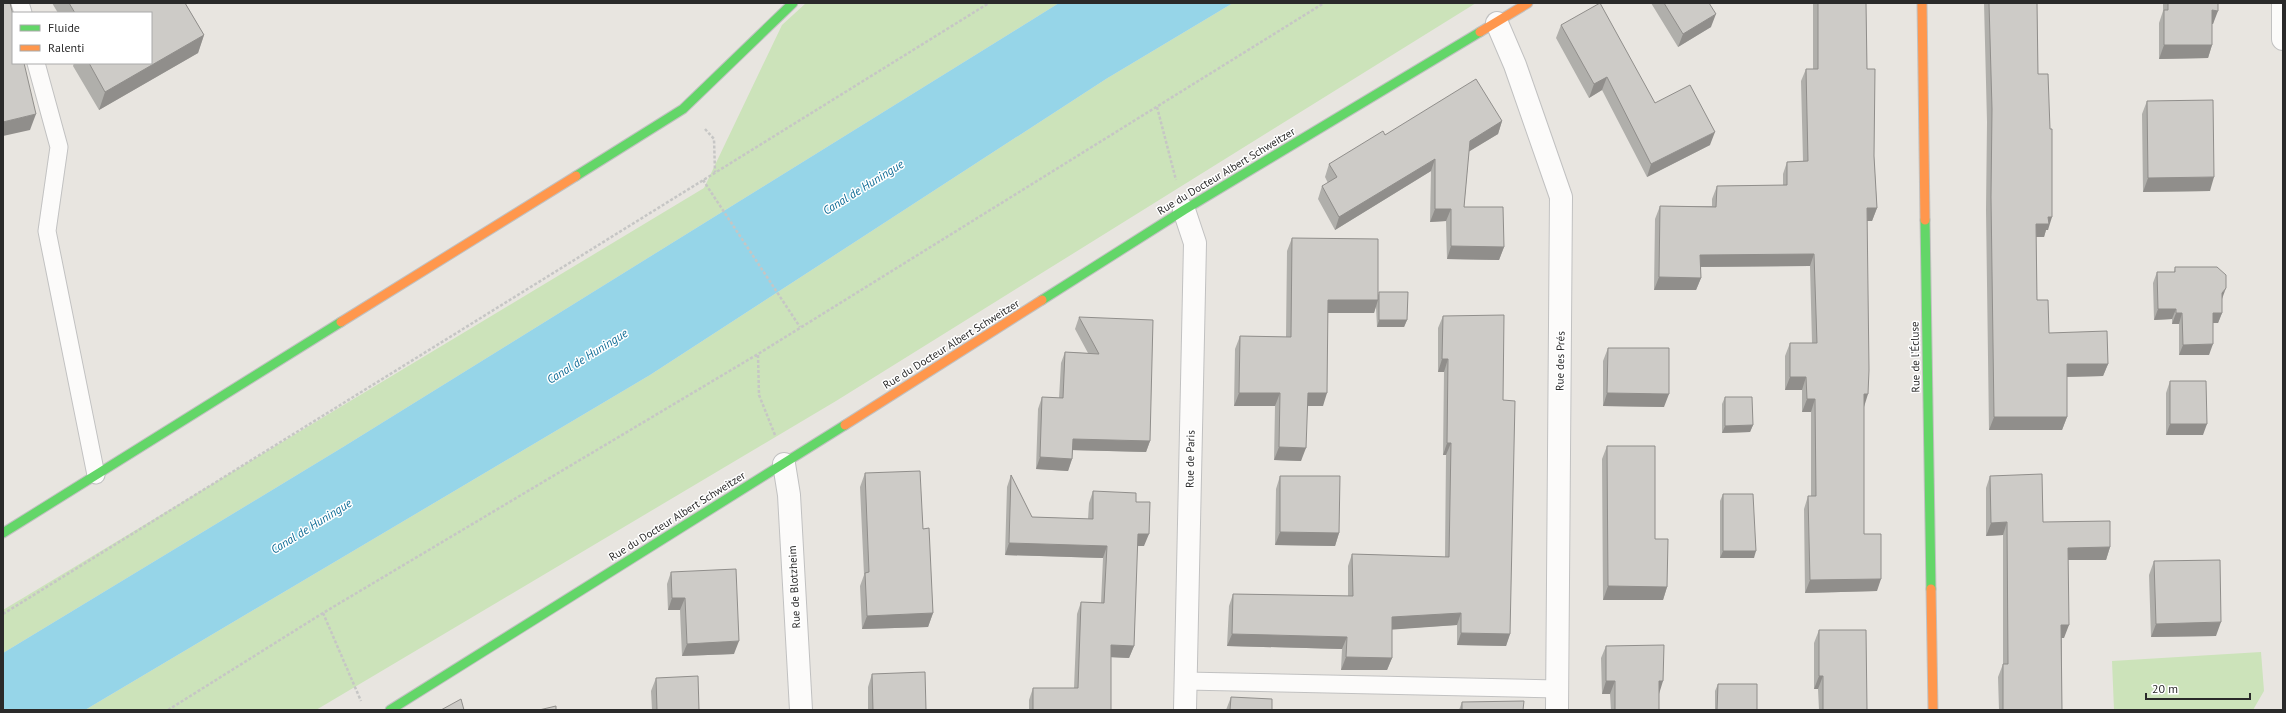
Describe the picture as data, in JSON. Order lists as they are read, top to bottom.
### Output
{
  "streets": {
    "street": [
      "Rue du Docteur Albert Schweitzer",
      "Rue de l'Écluse",
      "Rue des Prés",
      "Rue de Paris",
      "Rue de Blotzheim"
    ]
  },
  "crossings": [
    ["Rue du Docteur Albert Schweitzer", "Rue des Prés"],
    ["Rue du Docteur Albert Schweitzer", "Rue de Paris"],
    ["Rue du Docteur Albert Schweitzer", "Rue de Blotzheim"]
  ],
  "water": ["Canal de Huningue"],
  "legend": ["Fluide", "Ralenti"],
  "scale_bar": "20 m"
}
